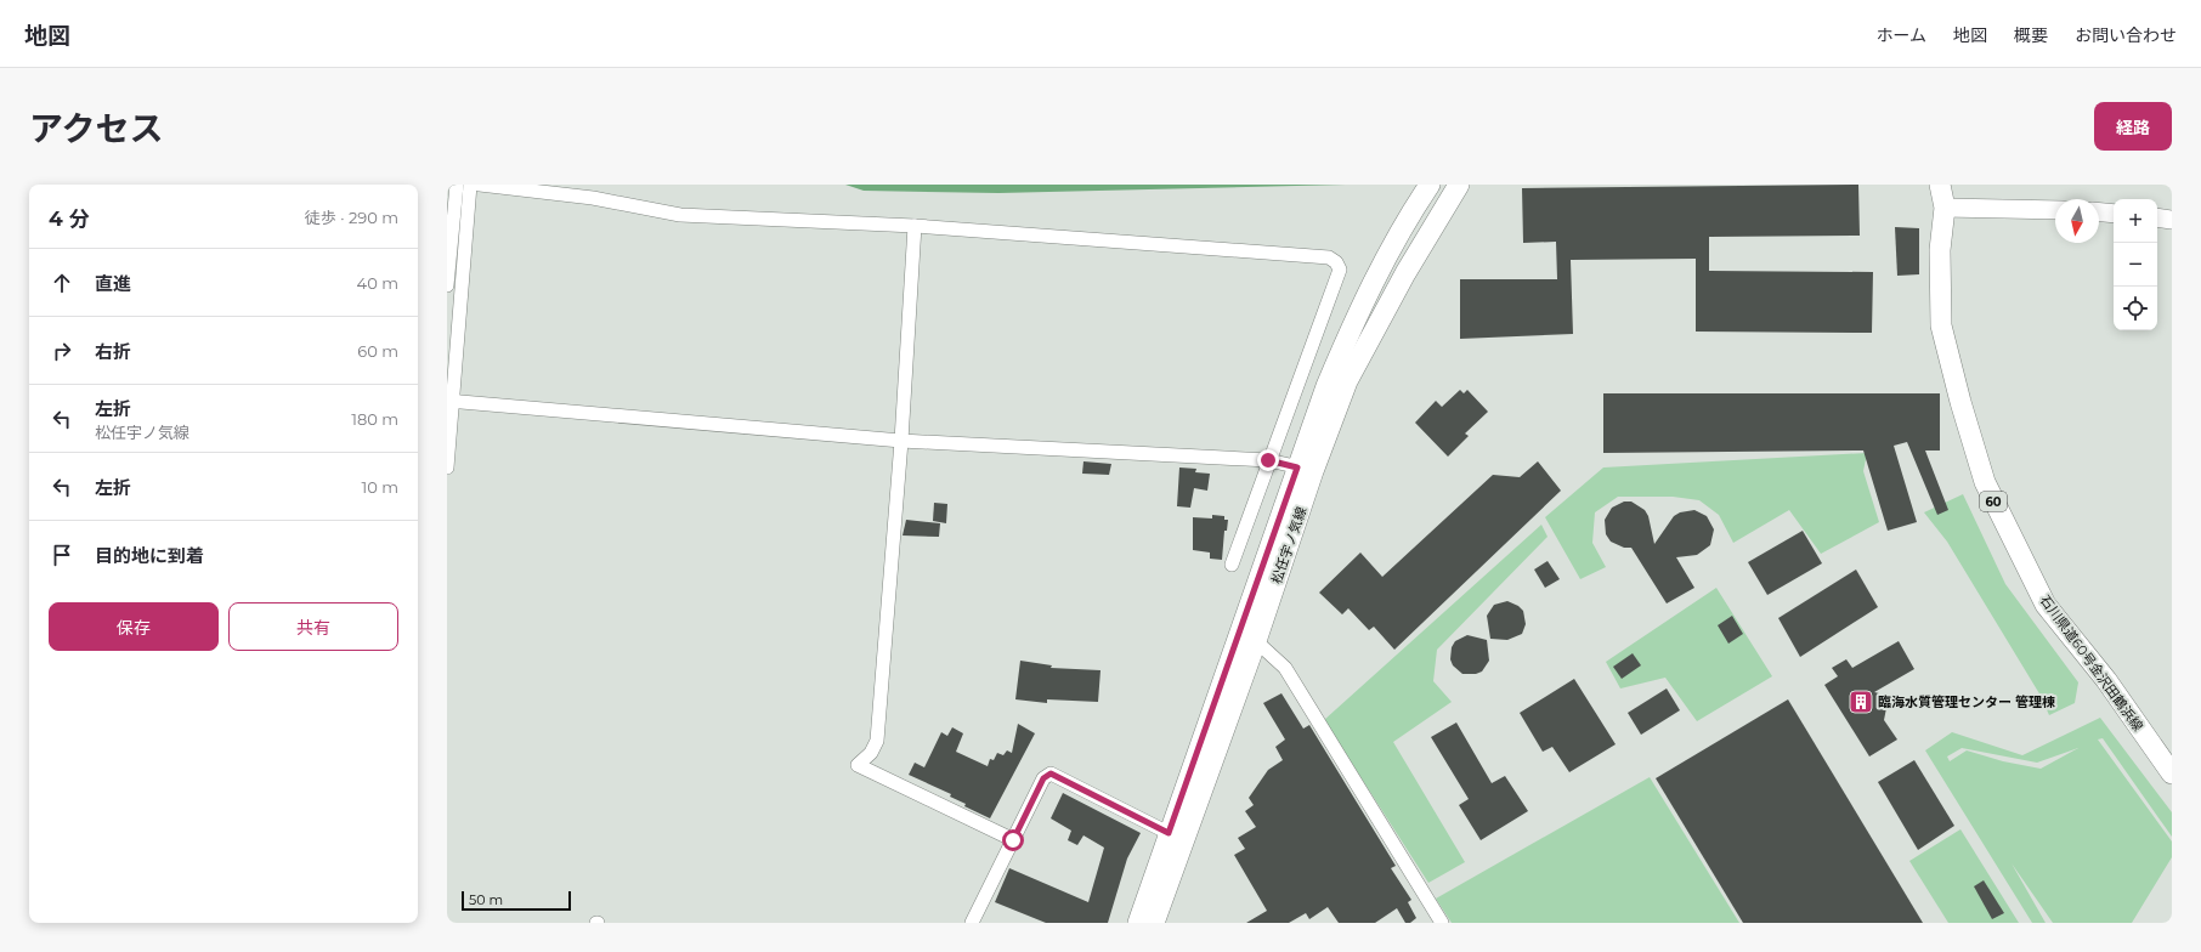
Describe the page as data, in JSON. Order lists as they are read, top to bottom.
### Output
{
  "streets": {
    "main road": ["60", "松任宇ノ気線", "石川県道60号金沢田鶴浜線"]
  },
  "places": {
    "building": ["臨海水質管理センター 管理棟"]
  },
  "scale_bar": "50 m",
  "north": "bottom",
  "page": {
    "header": "地図",
    "nav": [
      "ホーム",
      "地図",
      "概要",
      "お問い合わせ"
    ],
    "title": "アクセス",
    "buttons": [
      "経路",
      ["保存", "共有"]
    ],
    "heading": ["4 分", "徒歩 · 290 m"],
    "map_buttons": ["+", "−"],
    "list": [
      ["直進", "40 m"],
      ["右折", "60 m"],
      ["左折", "松任宇ノ気線", "180 m"],
      ["左折", "10 m"],
      "目的地に到着"
    ],
    "scale": "50 m"
  }
}
